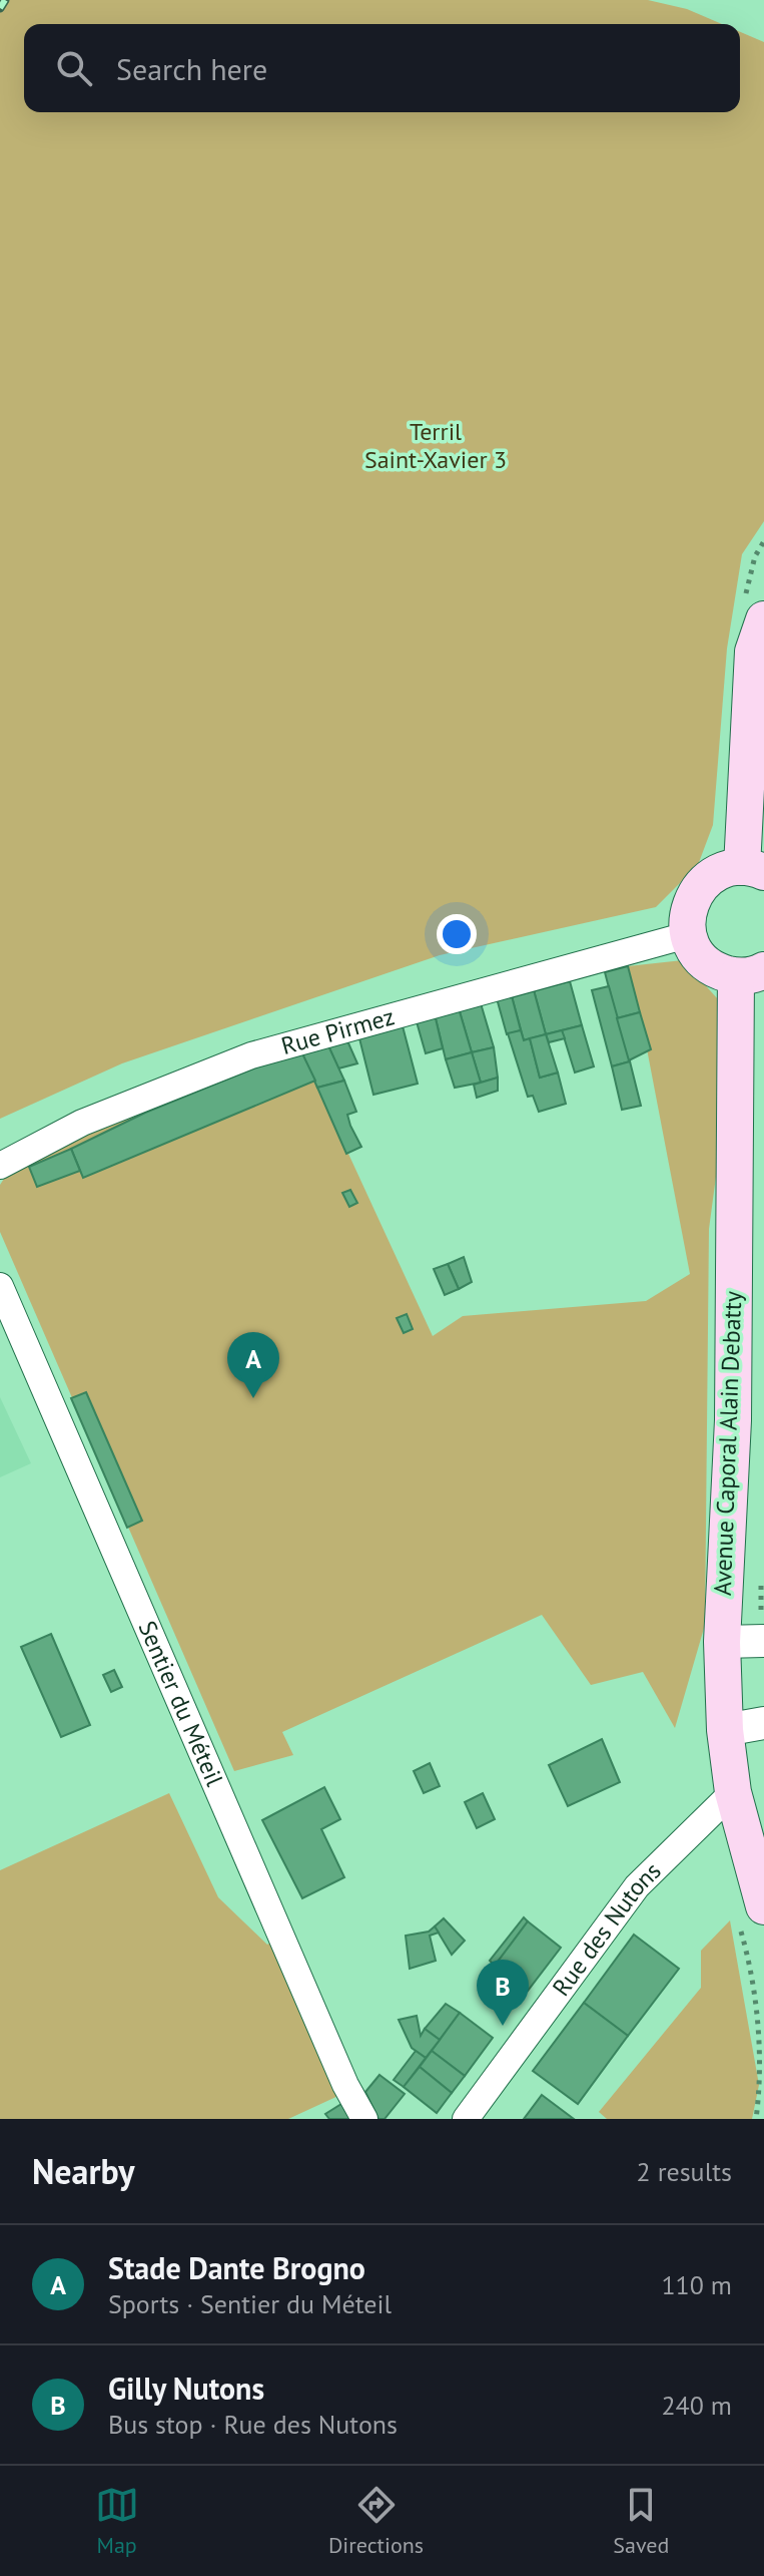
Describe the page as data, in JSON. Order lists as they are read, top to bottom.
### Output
{
  "streets": {
    "main road": ["Avenue Caporal Alain Debatty"],
    "street": ["Rue Pirmez", "Sentier du Méteil", "Rue des Nutons"]
  },
  "crossings": [
    ["Avenue Caporal Alain Debatty", "Rue des Nutons"]
  ],
  "parks": ["Terril Saint-Xavier 3"],
  "page": {
    "search": "Search here",
    "pins": ["A", "B"],
    "heading": ["Nearby", "2 results"],
    "list": [
      {
        "mark": "A",
        "name": "Stade Dante Brogno",
        "note": "Sports · Sentier du Méteil",
        "value": "110 m"
      },
      {
        "mark": "B",
        "name": "Gilly Nutons",
        "note": "Bus stop · Rue des Nutons",
        "value": "240 m"
      }
    ],
    "nav": ["Map", "Directions", "Saved"]
  }
}
